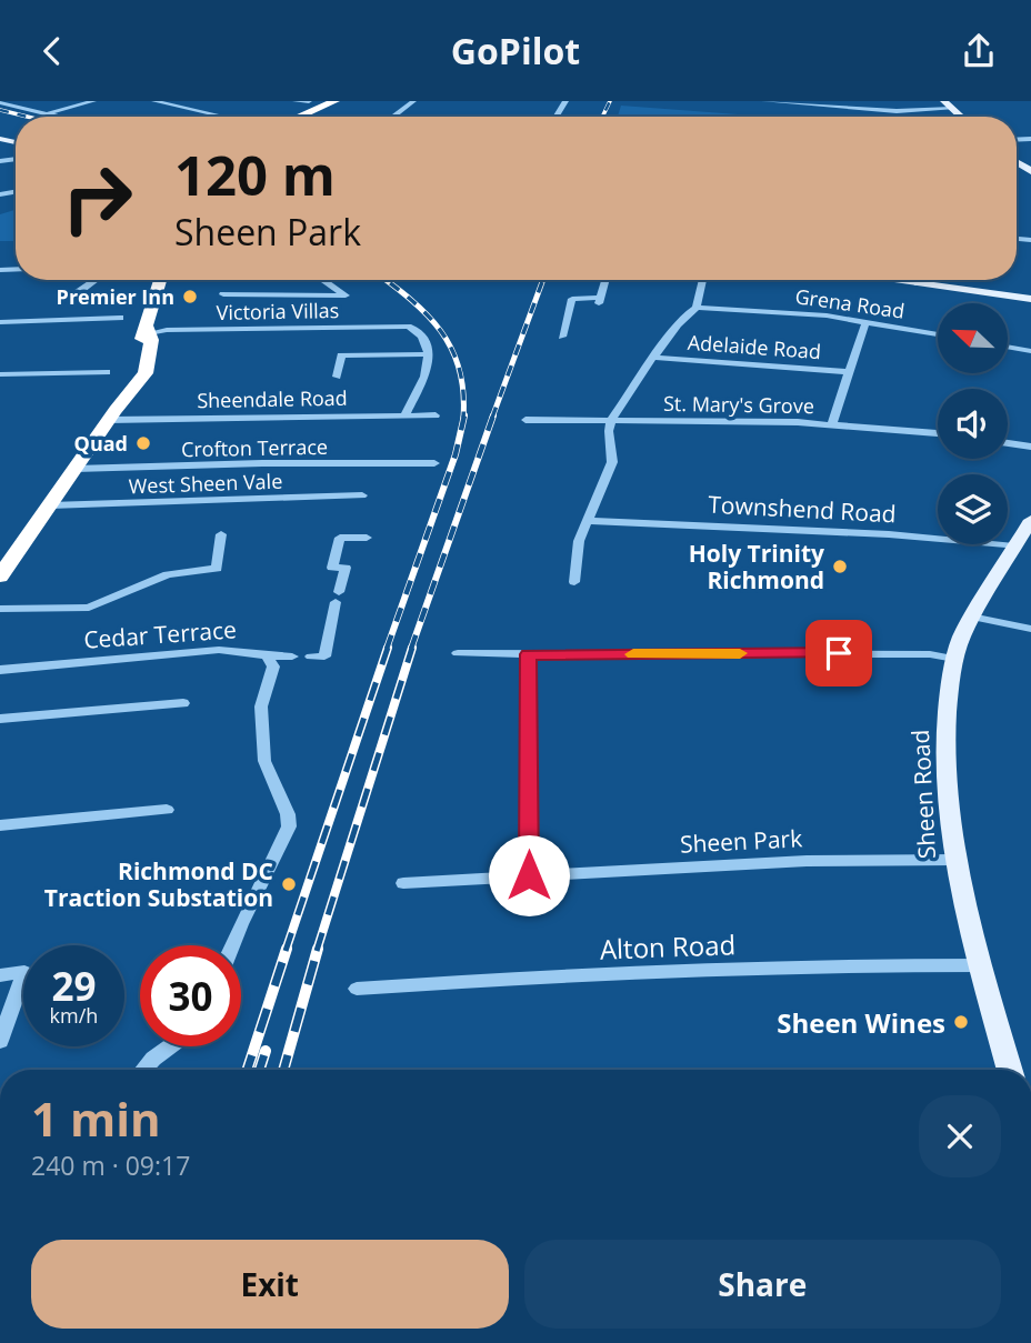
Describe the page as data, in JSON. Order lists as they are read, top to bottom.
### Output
{
  "streets": {
    "main road": ["Sheen Road"],
    "street": [
      "Grena Road",
      "Victoria Villas",
      "Adelaide Road",
      "Sheendale Road",
      "St. Mary's Grove",
      "Crofton Terrace",
      "West Sheen Vale",
      "Townshend Road",
      "Cedar Terrace",
      "Sheen Park",
      "Alton Road"
    ]
  },
  "crossings": [
    ["Townshend Road", "Sheen Road"],
    ["Sheen Road", "Sheen Park"],
    ["Sheen Road", "Alton Road"]
  ],
  "places": [
    "Premier Inn",
    "Quad",
    "Holy Trinity Richmond",
    "Richmond DC Traction Substation",
    "Sheen Wines"
  ],
  "north": "top left",
  "page": {
    "header": "GoPilot",
    "turn": ["120 m", "Sheen Park"],
    "speed": "29 km/h",
    "limit": "30",
    "heading": ["1 min", "240 m · 09:17"],
    "buttons": ["Exit", "Share"]
  }
}
